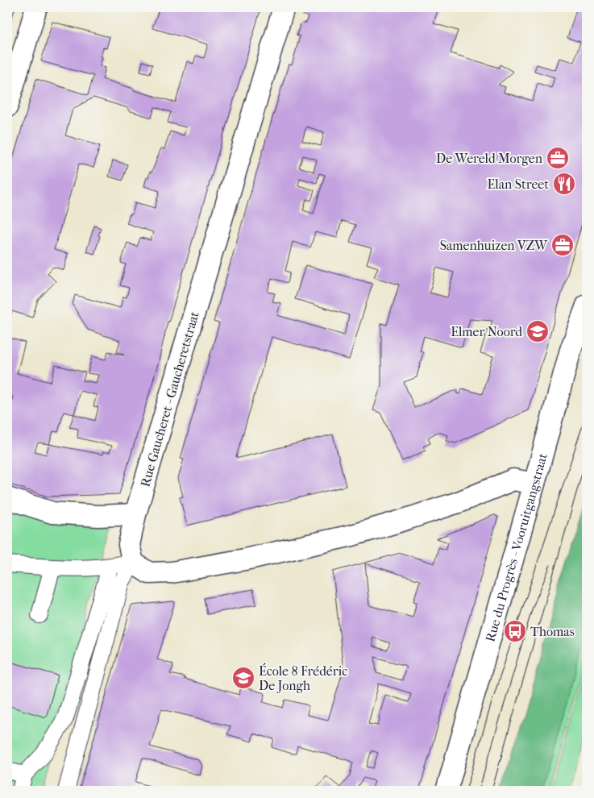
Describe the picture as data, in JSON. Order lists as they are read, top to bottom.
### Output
{
  "streets": {
    "street": ["Rue Gaucheret - Gaucheretstraat", "Rue du Progrès - Vooruitgangstraat"]
  },
  "places": {
    "office": ["De Wereld Morgen", "Samenhuizen VZW"],
    "restaurant": ["Elan Street"],
    "school or university": ["Elmer Noord", "École 8 Frédéric De Jongh"],
    "bus stop": ["Thomas"]
  }
}
